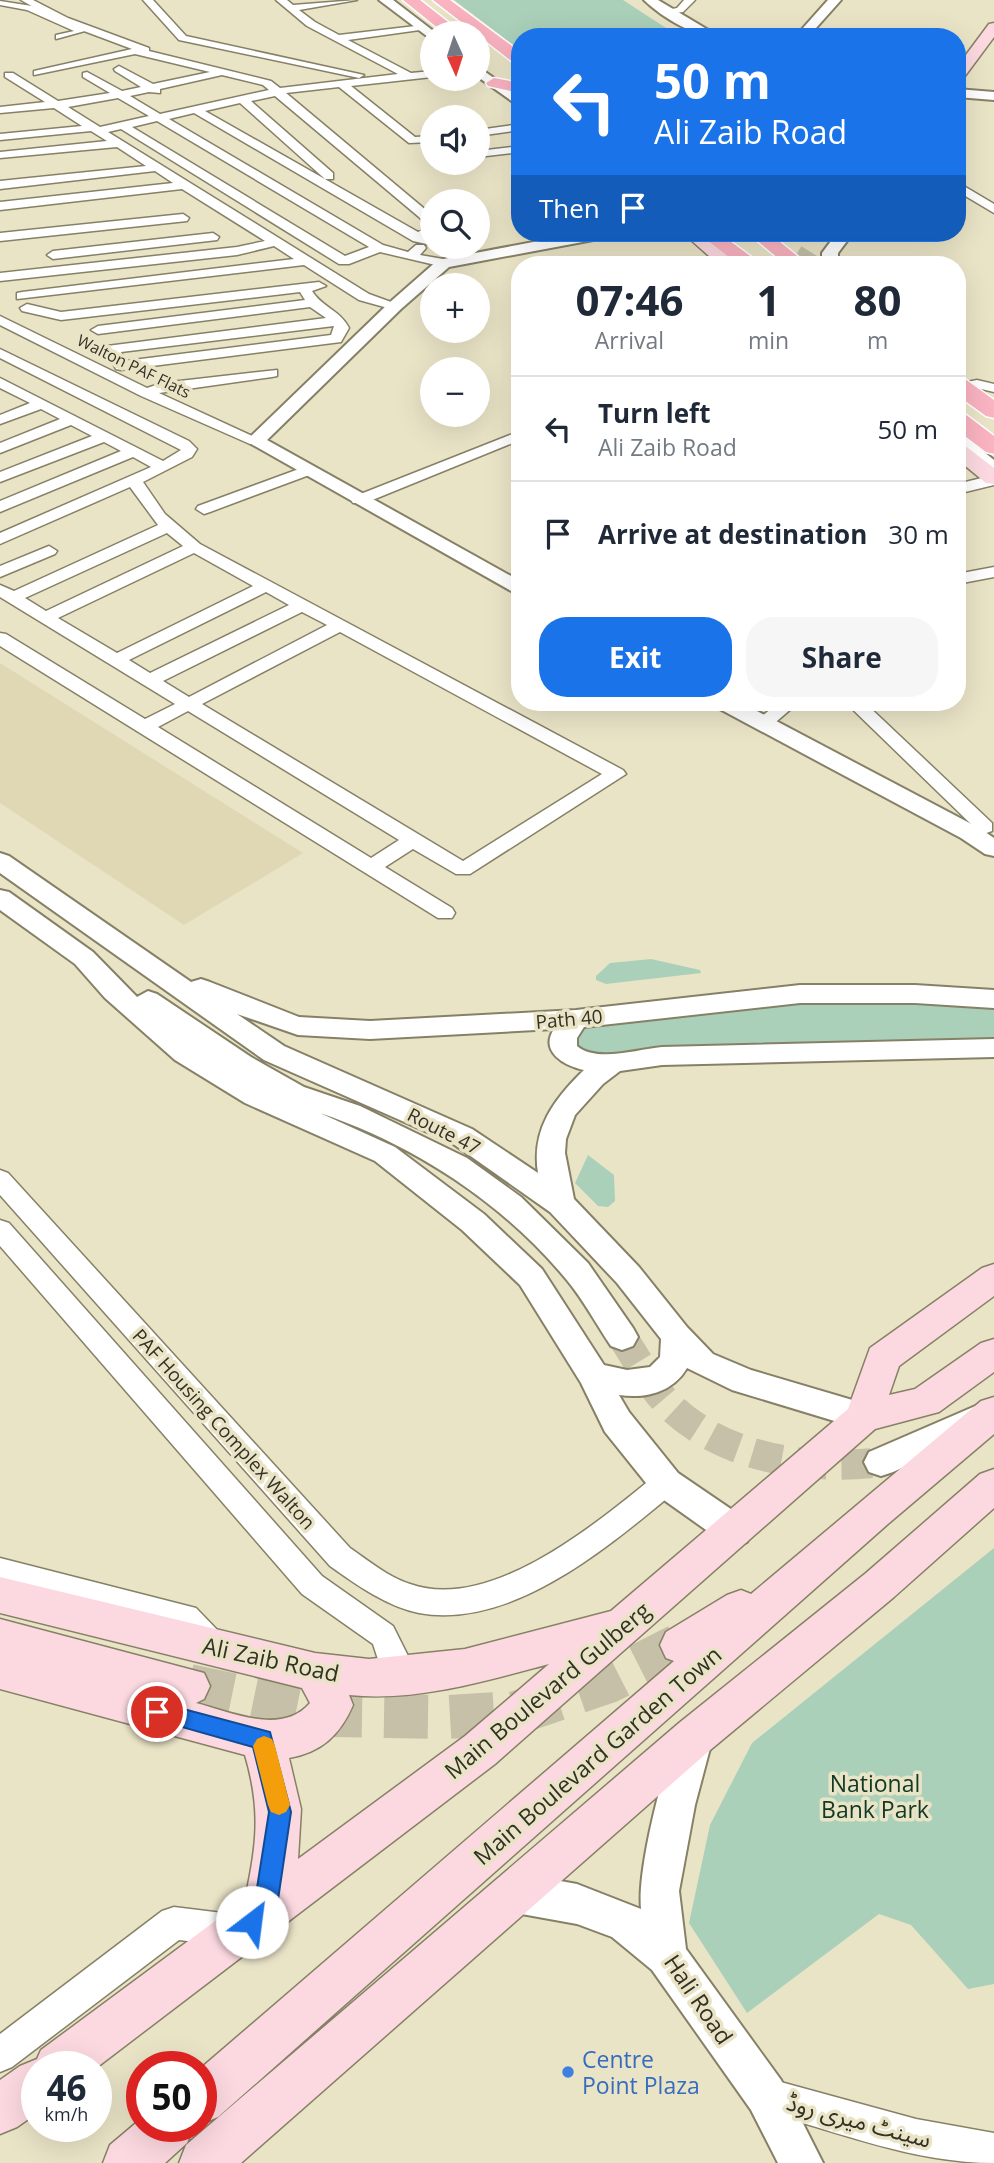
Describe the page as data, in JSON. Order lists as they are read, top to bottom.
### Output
{
  "streets": {
    "main road": ["Ali Zaib Road", "Main Boulevard Gulberg", "Main Boulevard Garden Town"],
    "street": [
      "Walton PAF Flats",
      "Path 40",
      "Route 47",
      "PAF Housing Complex Walton",
      "Hali Road",
      "سینٹ میری روڈ"
    ]
  },
  "crossings": [
    ["Path 40", "Route 47"],
    ["Route 47", "Main Boulevard Gulberg"],
    ["PAF Housing Complex Walton", "Ali Zaib Road"],
    ["Ali Zaib Road", "Main Boulevard Gulberg"],
    ["Hali Road", "سینٹ میری روڈ"]
  ],
  "parks": ["National Bank Park"],
  "places": ["Centre Point Plaza"],
  "north": "bottom",
  "page": {
    "map_buttons": ["+", "−"],
    "turn": ["50 m", "Ali Zaib Road"],
    "then": "Then",
    "eta": [
      "07:46",
      "Arrival",
      "1",
      "min",
      "80",
      "m"
    ],
    "list": [
      {
        "name": "Turn left",
        "note": "Ali Zaib Road",
        "value": "50 m"
      },
      {
        "name": "Arrive at destination",
        "value": "30 m"
      }
    ],
    "buttons": ["Exit", "Share"],
    "speed": "46 km/h",
    "limit": "50"
  }
}
